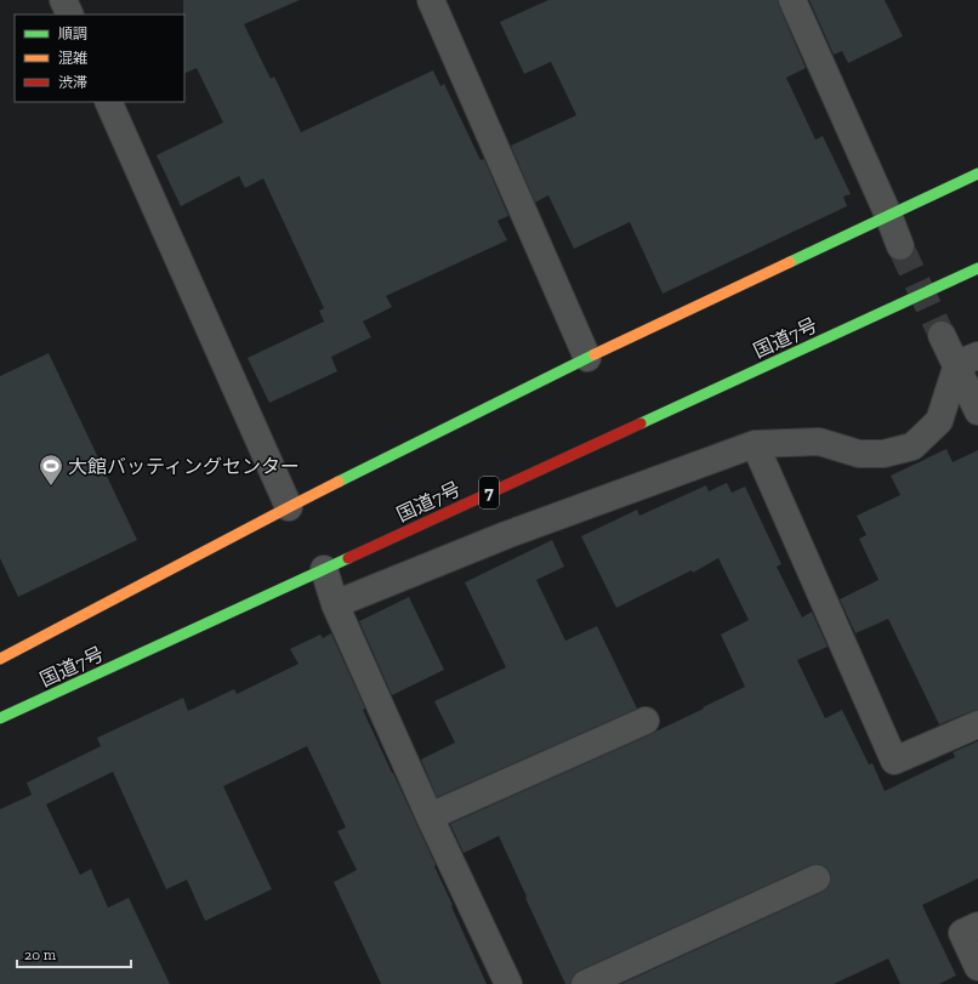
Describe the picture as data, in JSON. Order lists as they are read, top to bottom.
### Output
{
  "streets": {
    "main road": ["国道7号", "7"]
  },
  "places": {
    "sports": ["大館バッティングセンター"]
  },
  "legend": ["順調", "混雑", "渋滞"],
  "scale_bar": "20 m"
}
